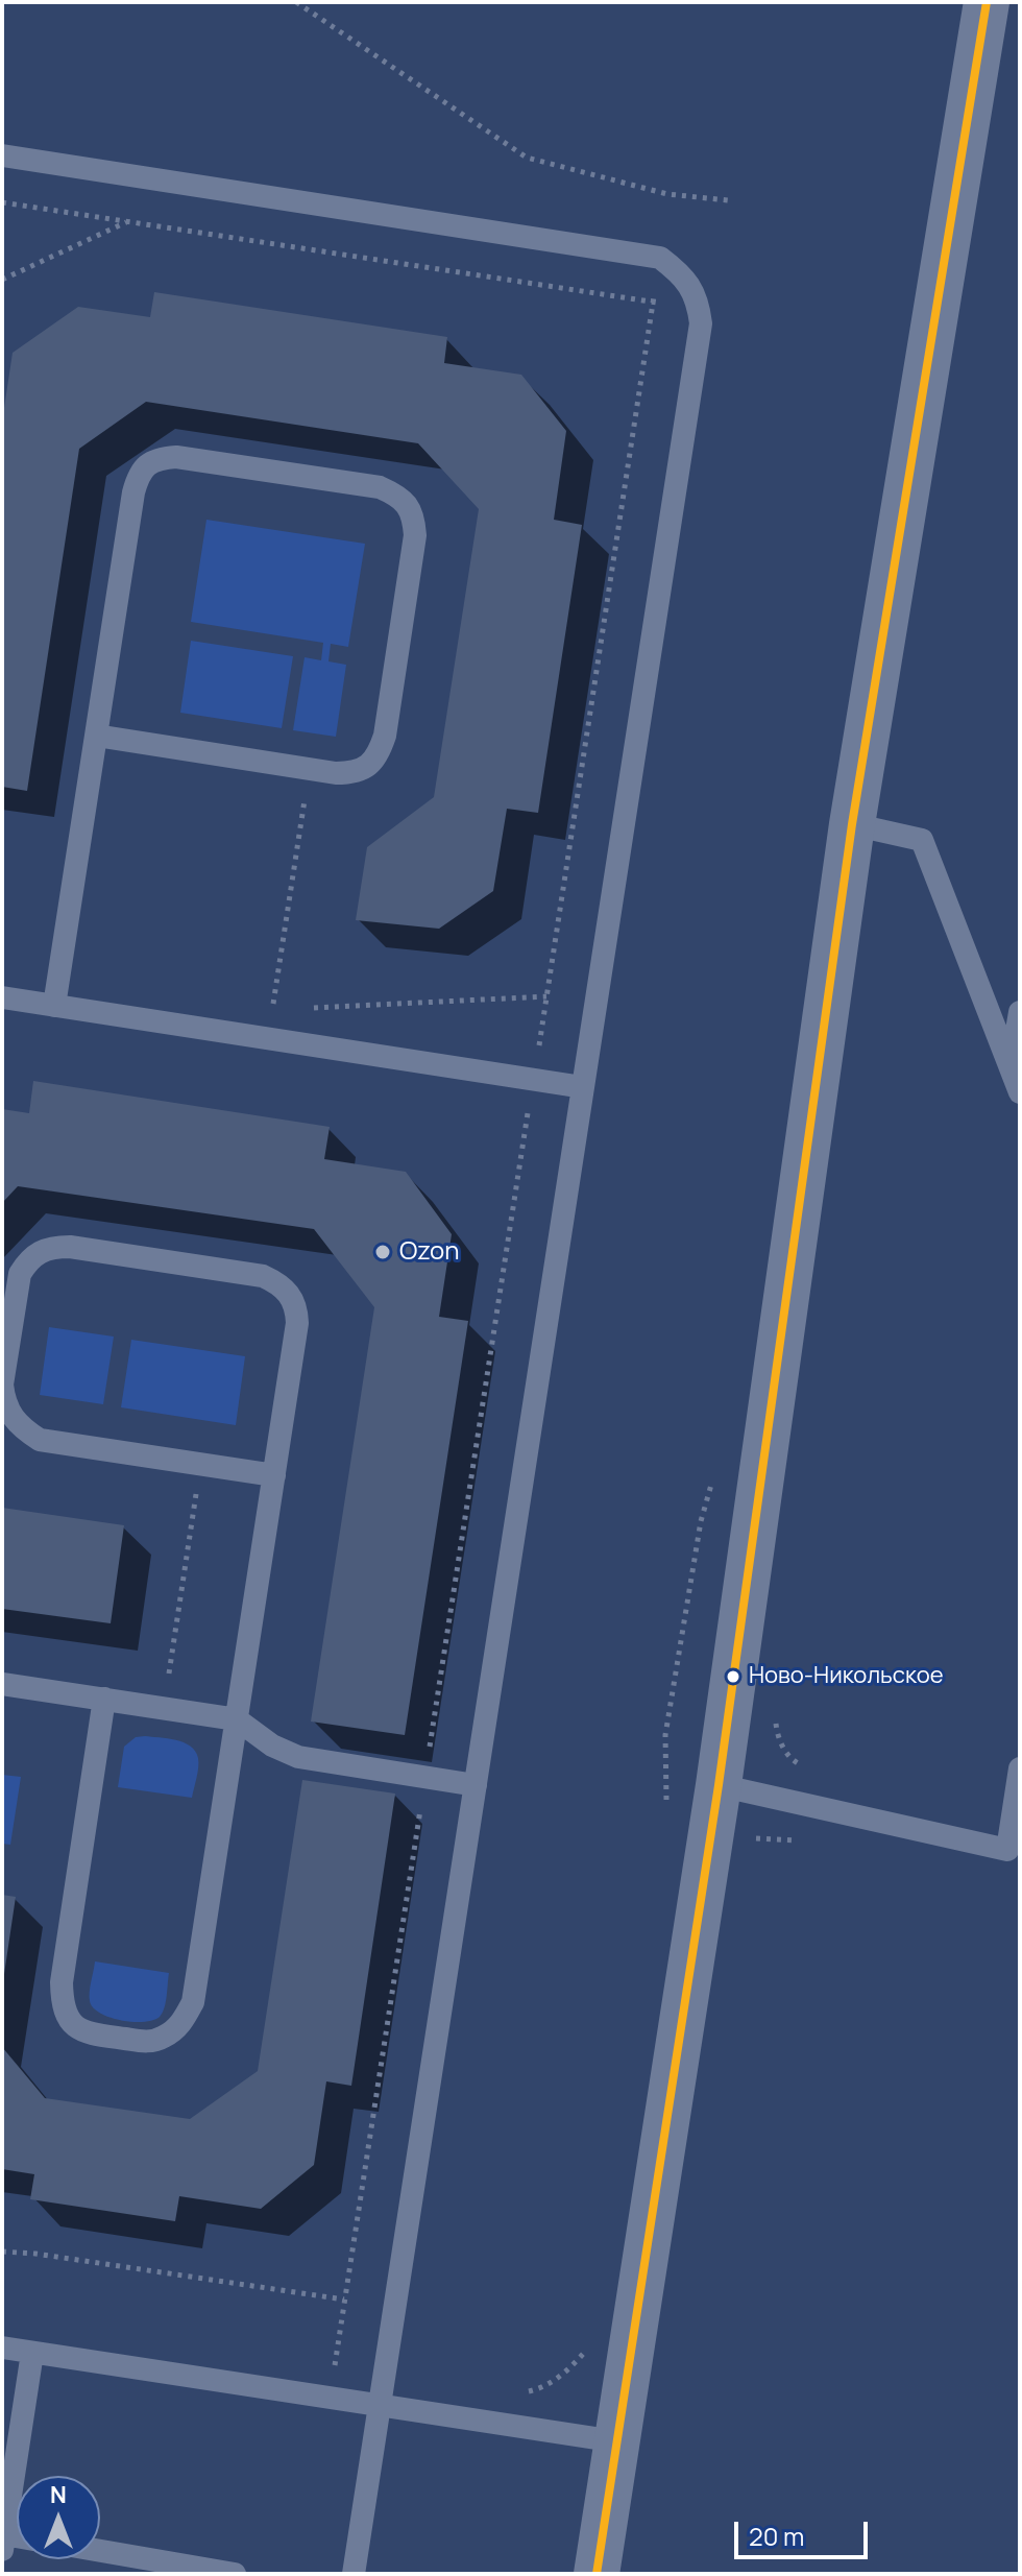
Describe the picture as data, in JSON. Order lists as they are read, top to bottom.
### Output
{
  "places": ["Ozon", "Ново-Никольское"],
  "scale_bar": "20 m",
  "north": "top"
}
